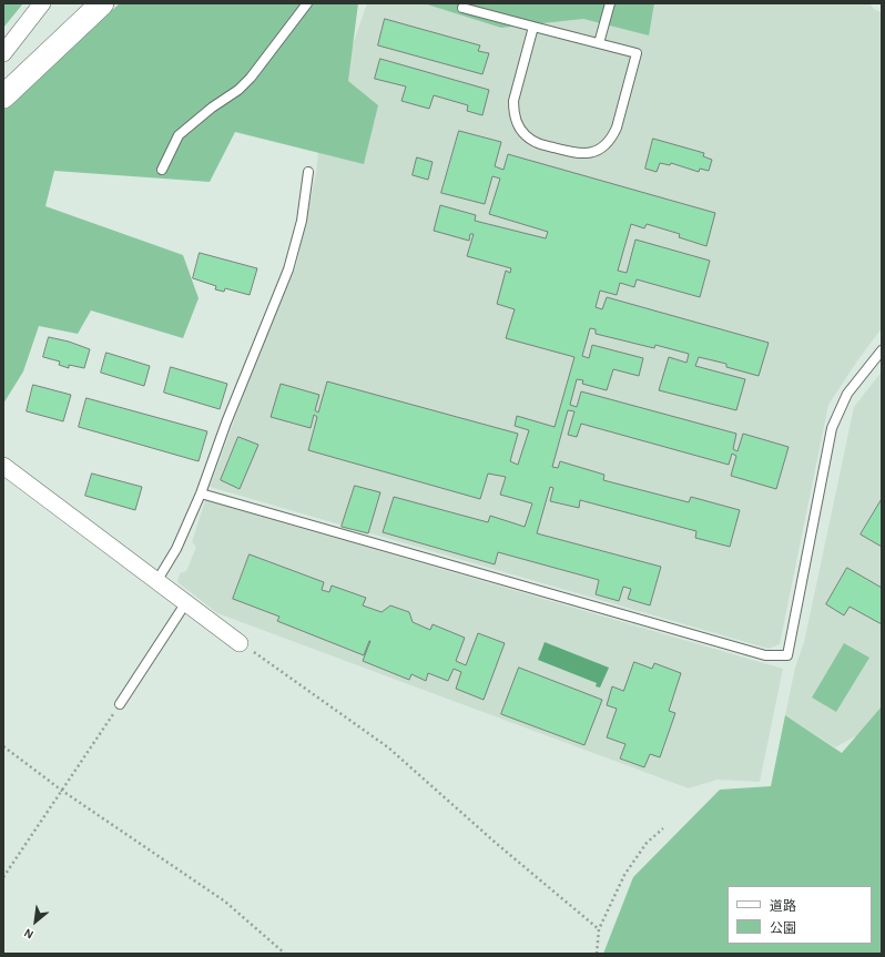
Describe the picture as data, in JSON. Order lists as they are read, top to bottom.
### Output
{
  "legend": ["道路", "公園"],
  "north": "bottom left"
}
